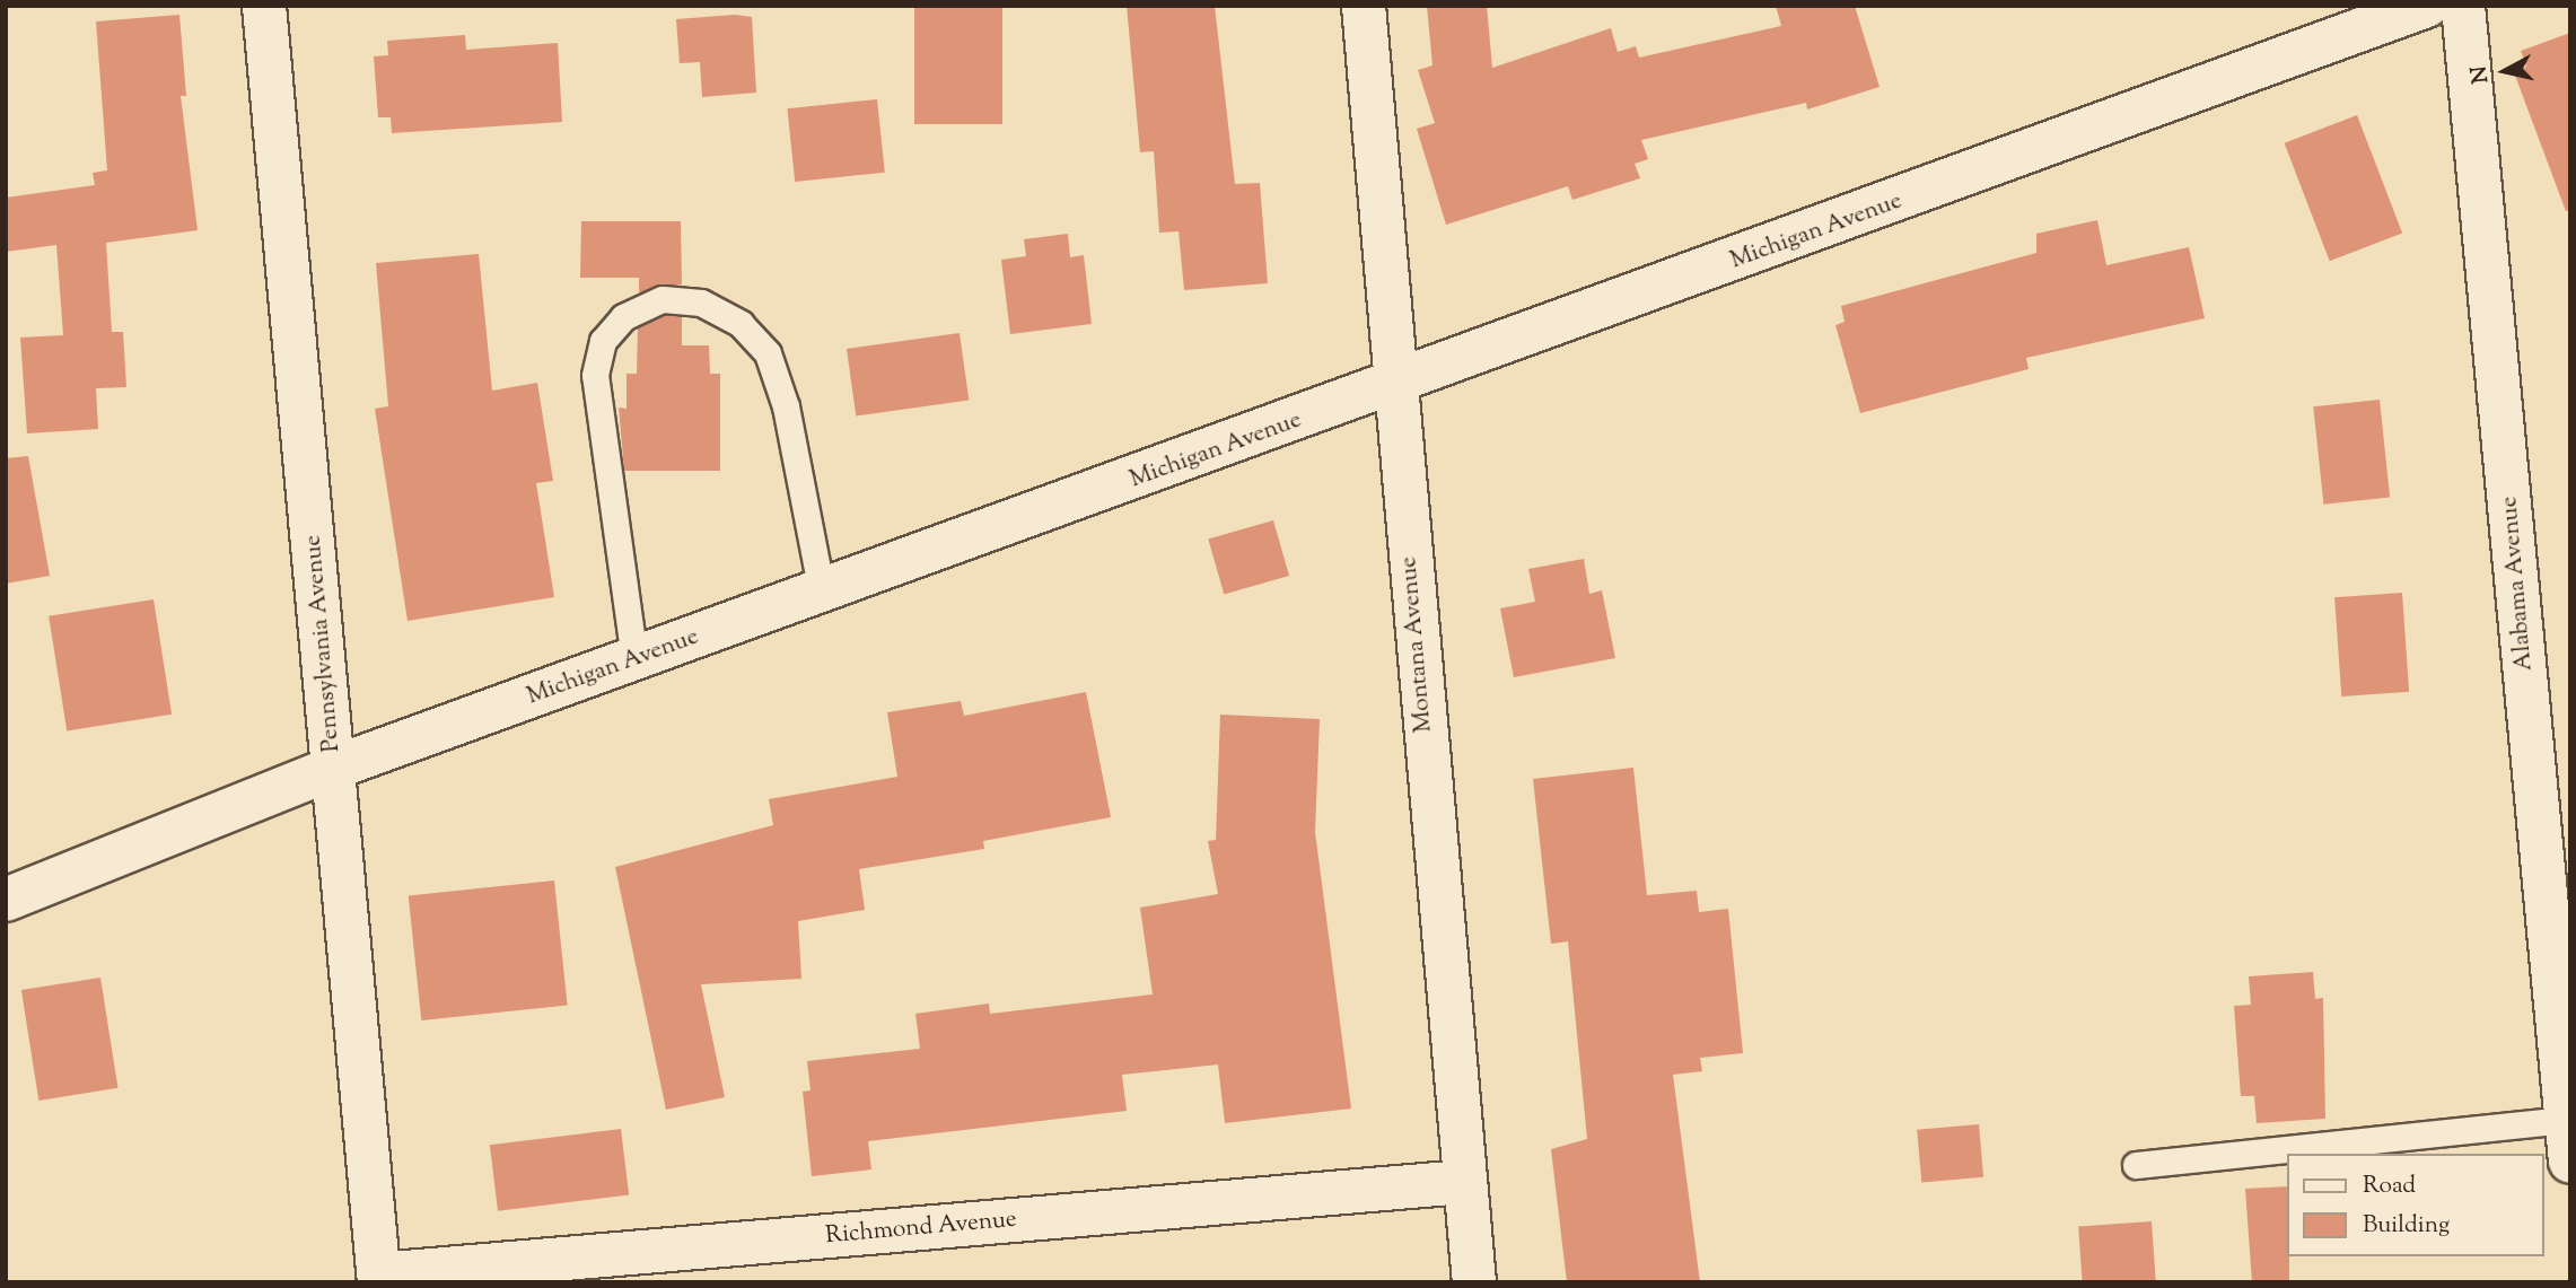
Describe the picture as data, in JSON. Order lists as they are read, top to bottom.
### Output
{
  "streets": {
    "street": [
      "Michigan Avenue",
      "Alabama Avenue",
      "Pennsylvania Avenue",
      "Montana Avenue",
      "Richmond Avenue"
    ]
  },
  "crossings": [
    ["Michigan Avenue", "Pennsylvania Avenue"],
    ["Michigan Avenue", "Montana Avenue"],
    ["Pennsylvania Avenue", "Richmond Avenue"],
    ["Montana Avenue", "Richmond Avenue"]
  ],
  "legend": ["Road", "Building"],
  "north": "left"
}
